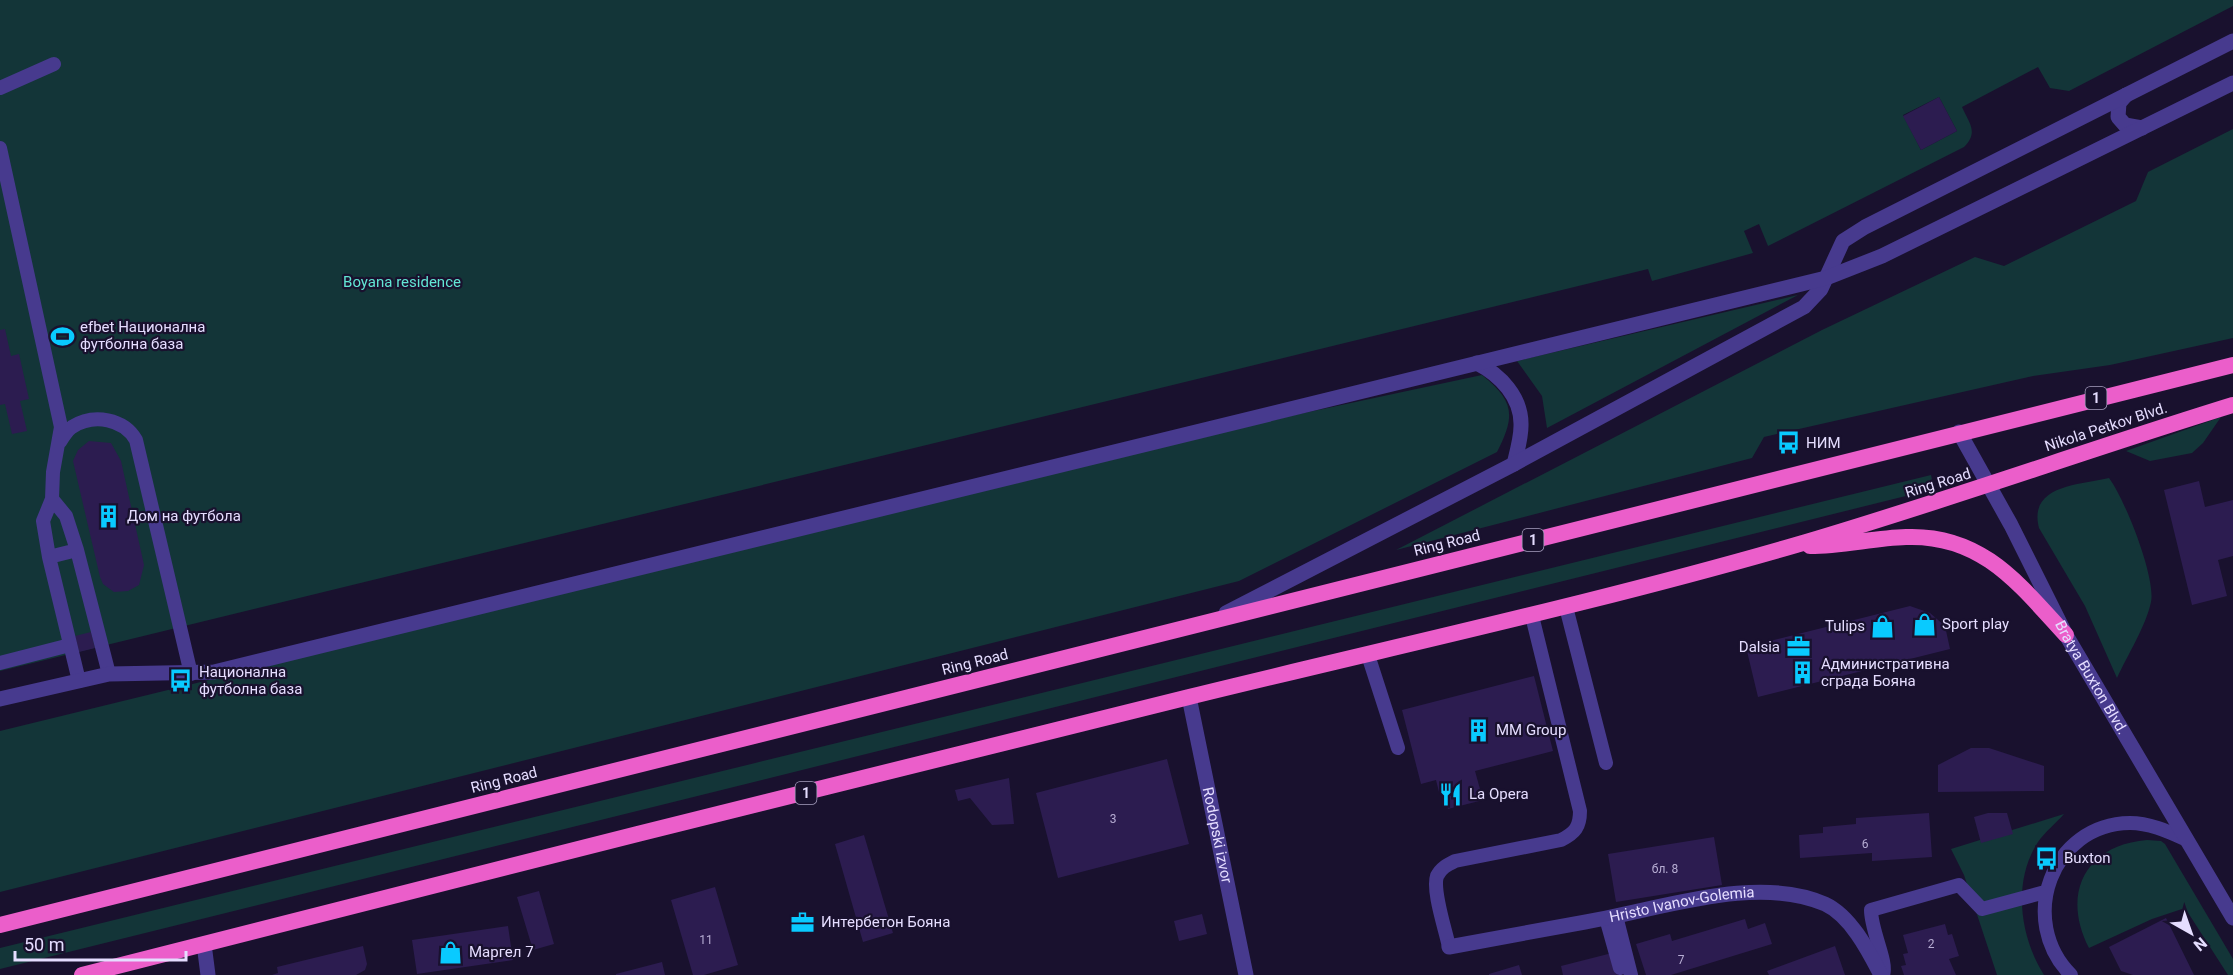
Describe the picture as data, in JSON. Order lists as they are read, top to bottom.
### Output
{
  "streets": {
    "highway": ["1", "Nikola Petkov Blvd.", "Ring Road"],
    "street": ["Bratya Buxton Blvd.", "Rodopski izvor", "Hristo Ivanov-Golemia"]
  },
  "crossings": [
    ["Nikola Petkov Blvd.", "Ring Road"],
    ["Nikola Petkov Blvd.", "Bratya Buxton Blvd."],
    ["Ring Road", "Bratya Buxton Blvd."],
    ["Ring Road", "Rodopski izvor"]
  ],
  "parks": ["Boyana residence"],
  "places": {
    "sports": ["efbet Национална футболна база"],
    "bus stop": ["НИМ", "Национална футболна база", "Buxton"],
    "building": ["Дом на футбола", "Административна сграда Бояна", "MM Group"],
    "shop": ["Sport play", "Tulips", "Маргел 7"],
    "office": ["Dalsia", "Интербетон Бояна"],
    "restaurant": ["La Opera"]
  },
  "house_numbers": [
    "3",
    "6",
    "бл. 8",
    "11",
    "2",
    "7"
  ],
  "scale_bar": "50 m",
  "north": "bottom right"
}
